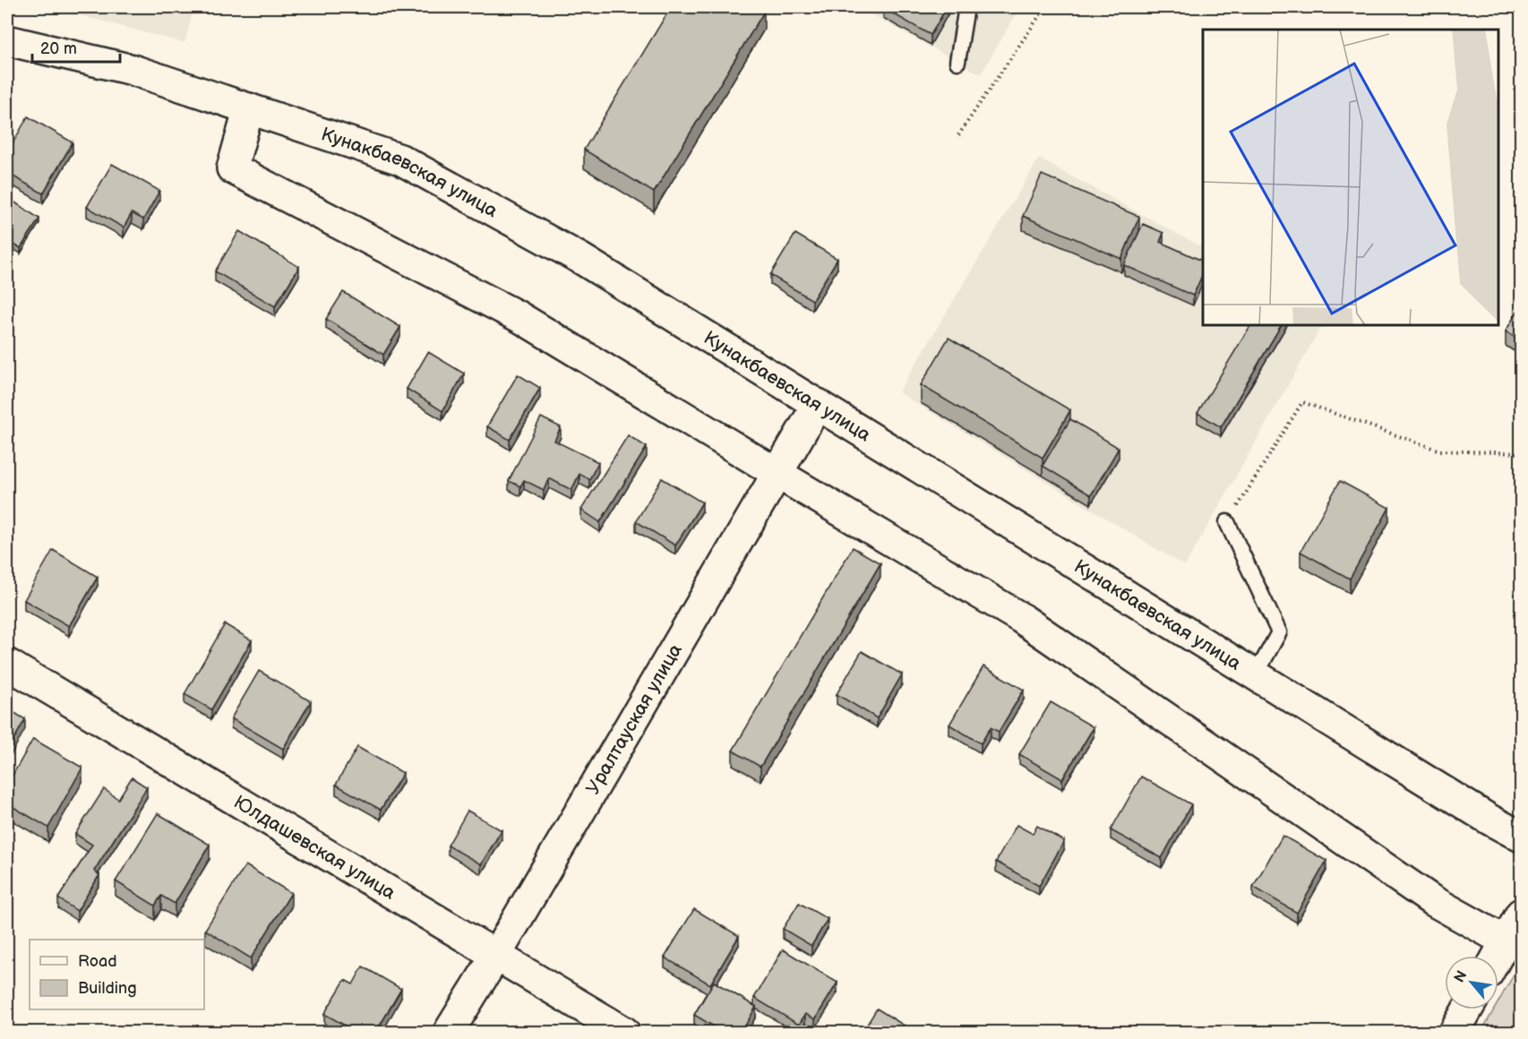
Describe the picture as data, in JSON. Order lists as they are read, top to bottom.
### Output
{
  "streets": {
    "street": ["Кунакбаевская улица", "Уралтауская улица", "Юлдашевская улица"]
  },
  "crossings": [
    ["Кунакбаевская улица", "Уралтауская улица"],
    ["Уралтауская улица", "Юлдашевская улица"]
  ],
  "legend": ["Road", "Building"],
  "scale_bar": "20 m",
  "north": "top left"
}
